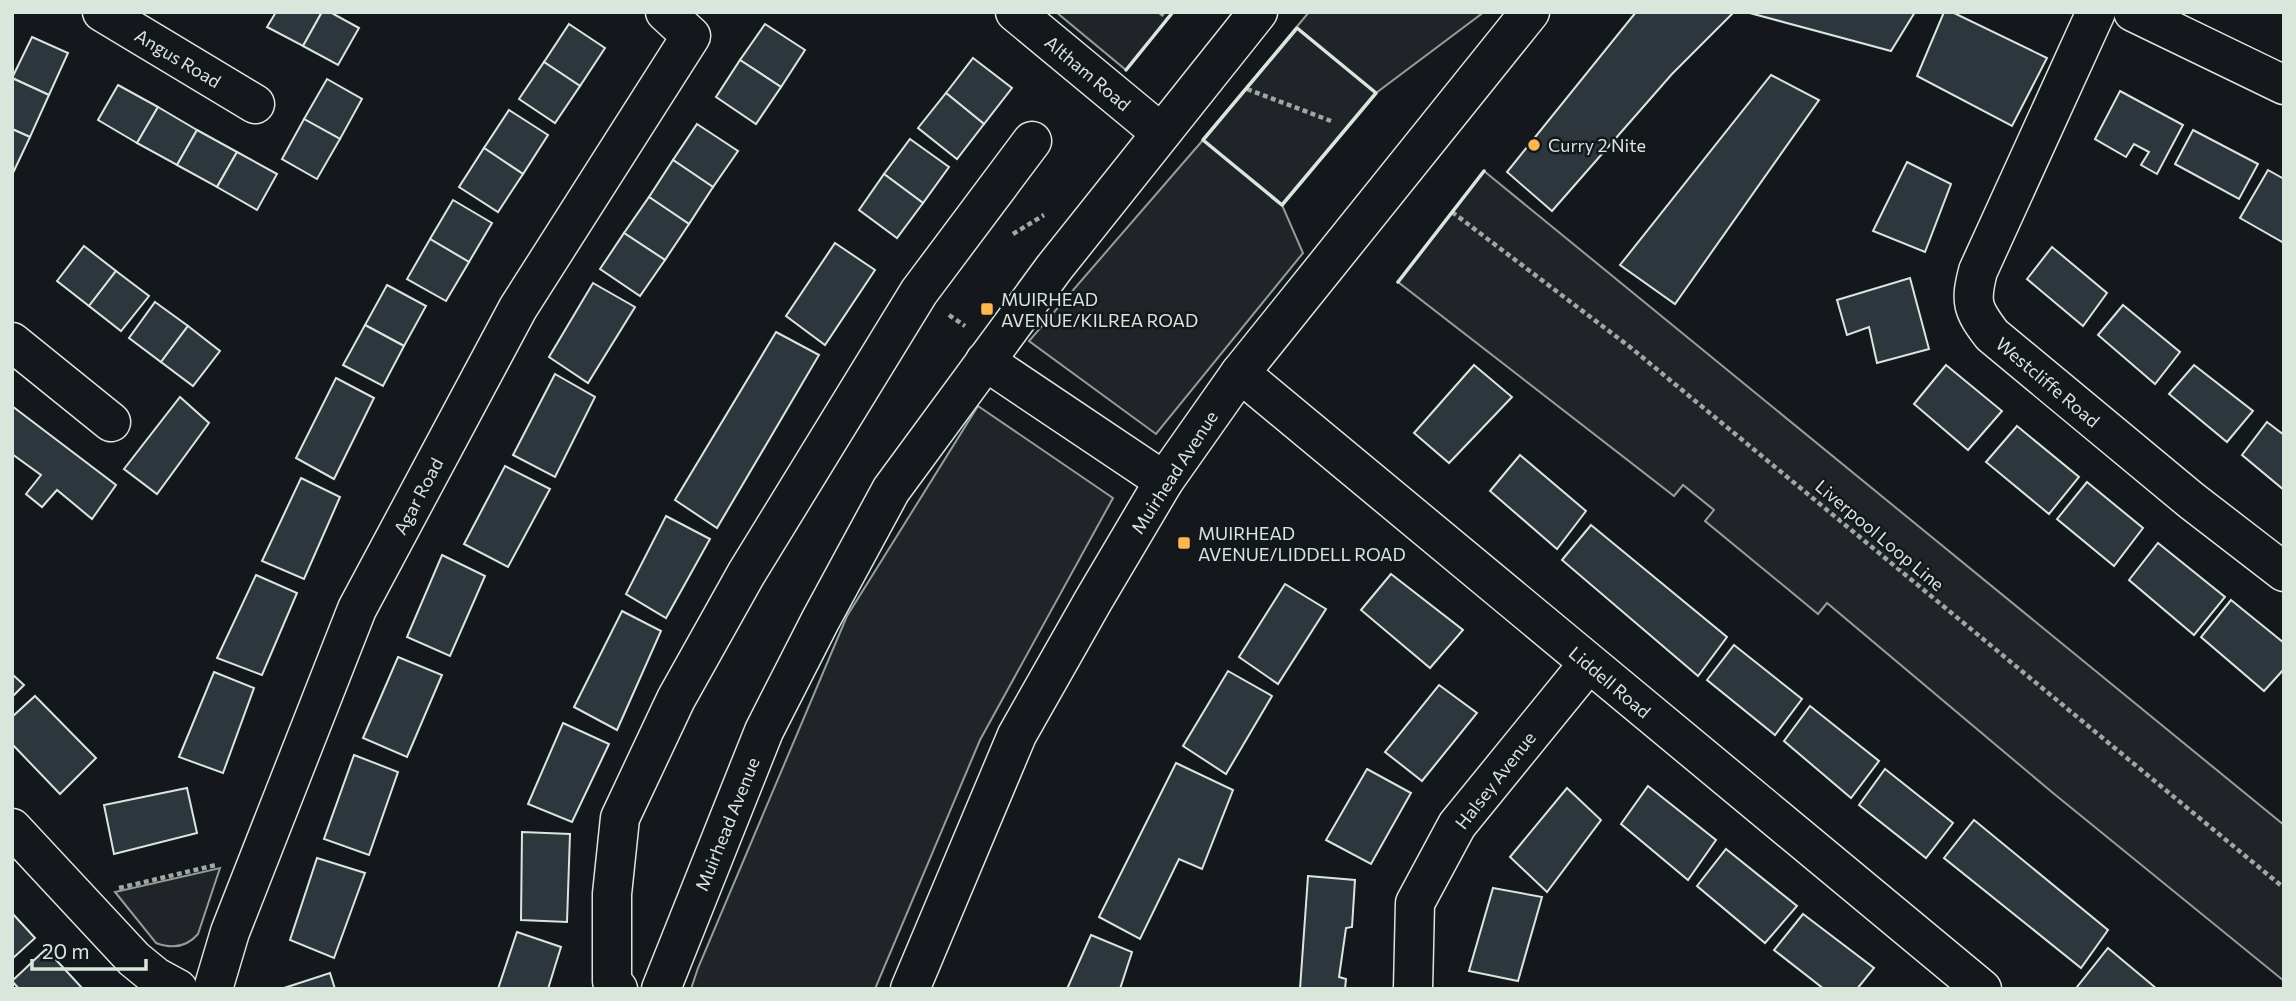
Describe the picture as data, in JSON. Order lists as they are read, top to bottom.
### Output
{
  "streets": {
    "street": [
      "Angus Road",
      "Altham Road",
      "Westcliffe Road",
      "Muirhead Avenue",
      "Agar Road",
      "Liddell Road",
      "Halsey Avenue"
    ],
    "path": ["Liverpool Loop Line"]
  },
  "crossings": [
    ["Altham Road", "Muirhead Avenue"],
    ["Muirhead Avenue", "Liddell Road"],
    ["Liddell Road", "Halsey Avenue"]
  ],
  "places": {
    "other": ["Curry 2 Nite"],
    "transit": ["MUIRHEAD AVENUE/KILREA ROAD", "MUIRHEAD AVENUE/LIDDELL ROAD"]
  },
  "scale_bar": "20 m"
}
